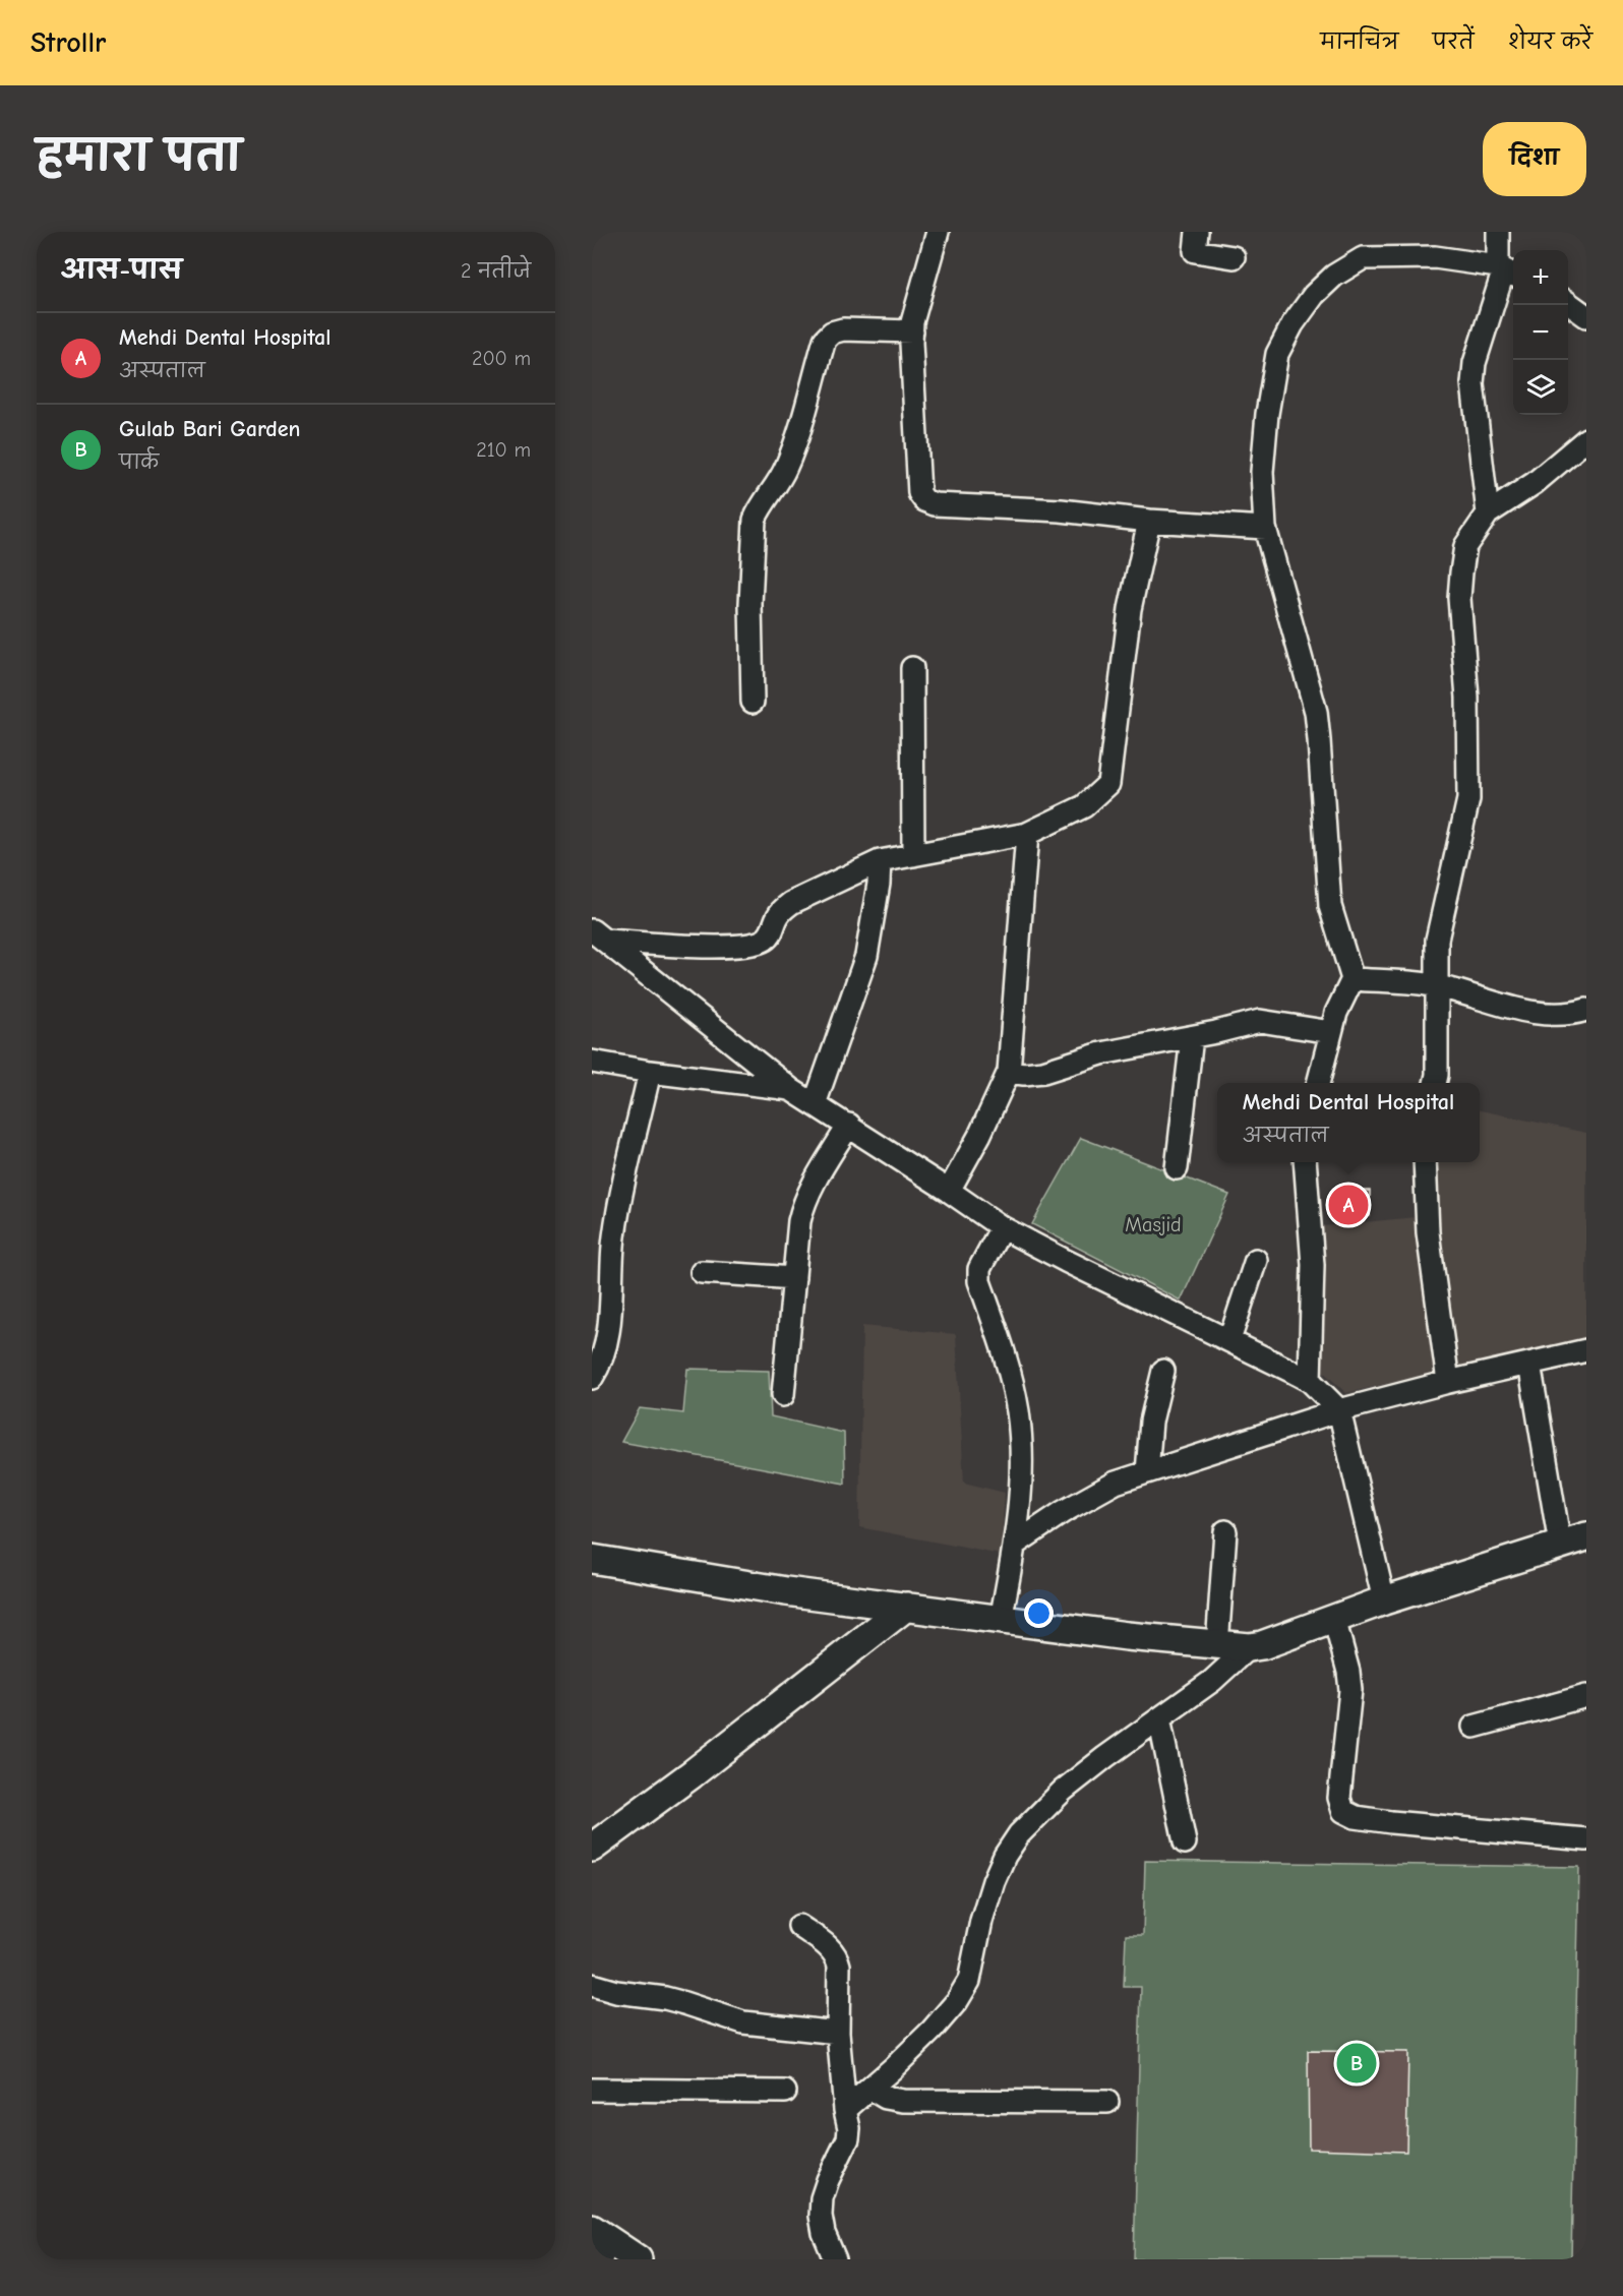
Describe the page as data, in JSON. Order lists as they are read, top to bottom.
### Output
{
  "parks": ["Masjid"],
  "page": {
    "header": "Strollr",
    "nav": ["मानचित्र", "परतें", "शेयर करें"],
    "title": "हमारा पता",
    "buttons": "दिशा",
    "heading": ["आस-पास", "2 नतीजे"],
    "map_buttons": ["+", "−"],
    "list": [
      {
        "mark": "A",
        "name": "Mehdi Dental Hospital",
        "note": "अस्पताल",
        "value": "200 m"
      },
      {
        "mark": "B",
        "name": "Gulab Bari Garden",
        "note": "पार्क",
        "value": "210 m"
      }
    ],
    "popup": ["Mehdi Dental Hospital", "अस्पताल"],
    "pins": ["A", "B"]
  }
}
